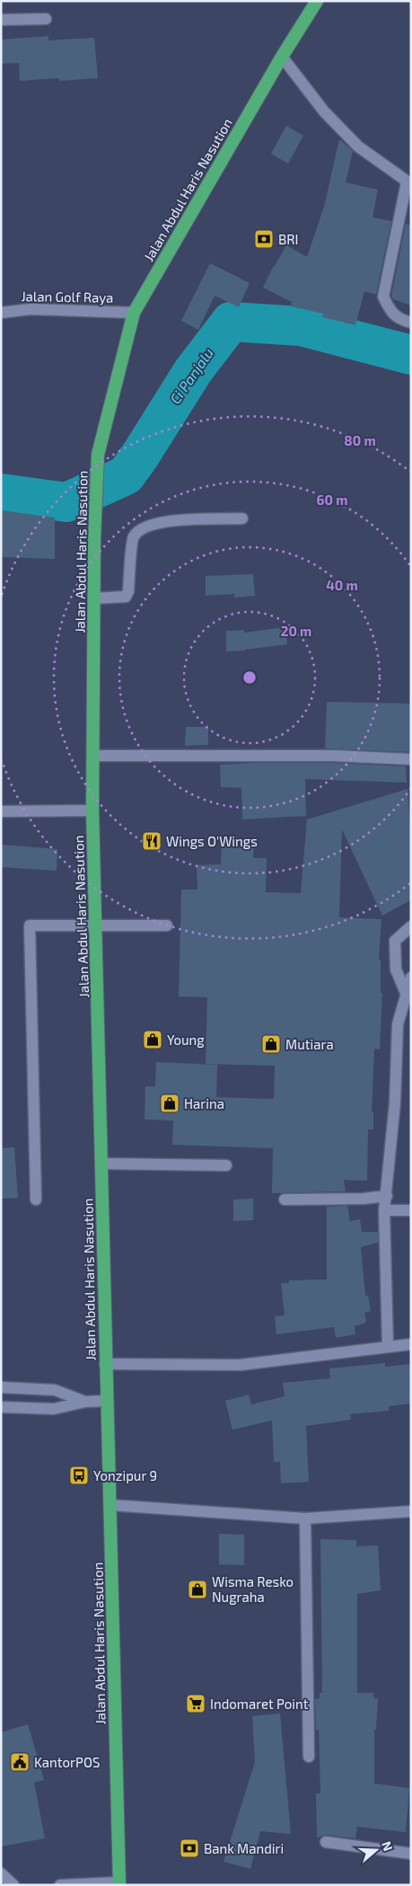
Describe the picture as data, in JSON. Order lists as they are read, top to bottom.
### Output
{
  "streets": {
    "highway": ["Jalan Abdul Haris Nasution"],
    "street": ["Jalan Golf Raya"]
  },
  "crossings": [
    ["Jalan Abdul Haris Nasution", "Jalan Golf Raya"]
  ],
  "water": ["Ci Panjalu"],
  "places": {
    "bank": ["BRI", "Bank Mandiri"],
    "restaurant": ["Wings O'Wings"],
    "shop": [
      "Young",
      "Mutiara",
      "Harina",
      "Wisma Resko Nugraha"
    ],
    "bus stop": ["Yonzipur 9"],
    "supermarket": ["Indomaret Point"],
    "public building": ["KantorPOS"]
  },
  "north": "right",
  "rings": [
    "80 m",
    "60 m",
    "40 m",
    "20 m"
  ]
}
